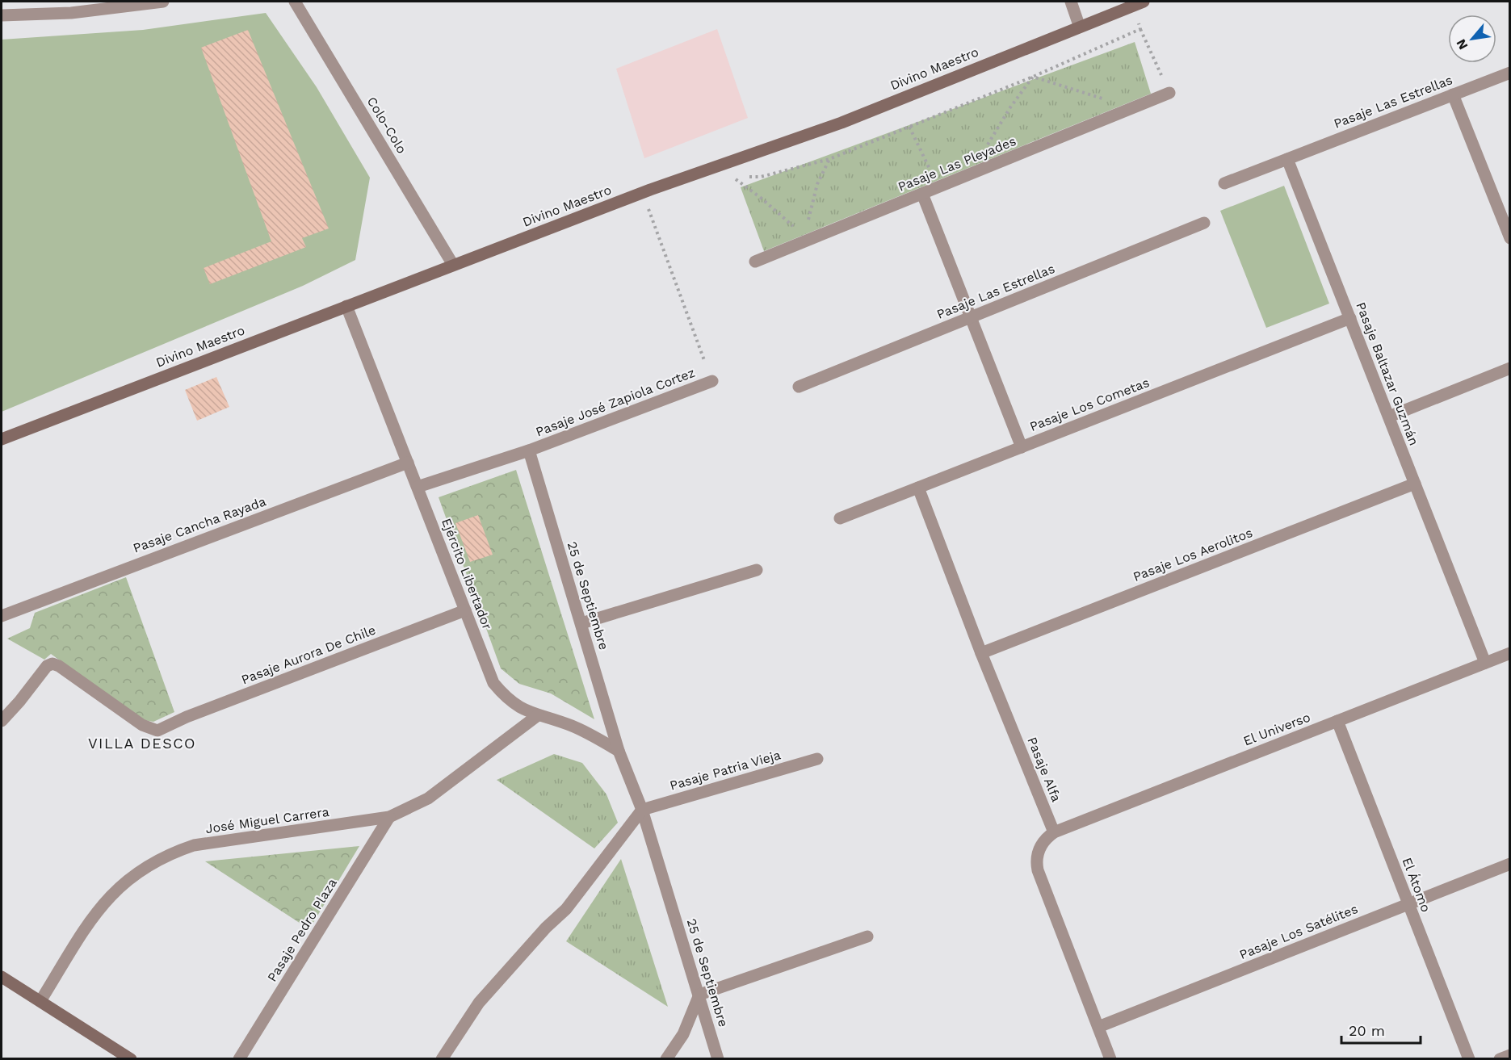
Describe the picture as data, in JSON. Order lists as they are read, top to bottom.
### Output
{
  "streets": {
    "street": [
      "Divino Maestro",
      "Pasaje Las Estrellas",
      "Colo-Colo",
      "Pasaje Las Pleyades",
      "Pasaje Baltazar Guzmán",
      "Pasaje José Zapiola Cortez",
      "Pasaje Los Cometas",
      "Pasaje Cancha Rayada",
      "Pasaje Los Aerolitos",
      "Ejército Libertador",
      "25 de Septiembre",
      "Pasaje Aurora De Chile",
      "El Universo",
      "Pasaje Alfa",
      "Pasaje Patria Vieja",
      "José Miguel Carrera",
      "El Átomo",
      "Pasaje Pedro Plaza",
      "Pasaje Los Satélites"
    ]
  },
  "crossings": [
    ["Divino Maestro", "Colo-Colo"],
    ["Divino Maestro", "Pasaje José Zapiola Cortez"],
    ["Divino Maestro", "Ejército Libertador"],
    ["Pasaje Las Estrellas", "Pasaje Baltazar Guzmán"],
    ["Pasaje Baltazar Guzmán", "Pasaje Los Cometas"],
    ["Pasaje Baltazar Guzmán", "Pasaje Los Aerolitos"],
    ["Pasaje Baltazar Guzmán", "El Universo"],
    ["Pasaje José Zapiola Cortez", "Ejército Libertador"],
    ["Pasaje José Zapiola Cortez", "25 de Septiembre"],
    ["Pasaje Los Cometas", "Pasaje Alfa"],
    ["Pasaje Cancha Rayada", "Ejército Libertador"],
    ["Pasaje Los Aerolitos", "Pasaje Alfa"],
    ["Ejército Libertador", "25 de Septiembre"],
    ["Ejército Libertador", "Pasaje Aurora De Chile"],
    ["Ejército Libertador", "José Miguel Carrera"],
    ["25 de Septiembre", "Pasaje Patria Vieja"],
    ["El Universo", "Pasaje Alfa"],
    ["El Universo", "El Átomo"],
    ["José Miguel Carrera", "Pasaje Pedro Plaza"],
    ["El Átomo", "Pasaje Los Satélites"]
  ],
  "districts": ["VILLA DESCO"],
  "scale_bar": "20 m",
  "north": "bottom left"
}
